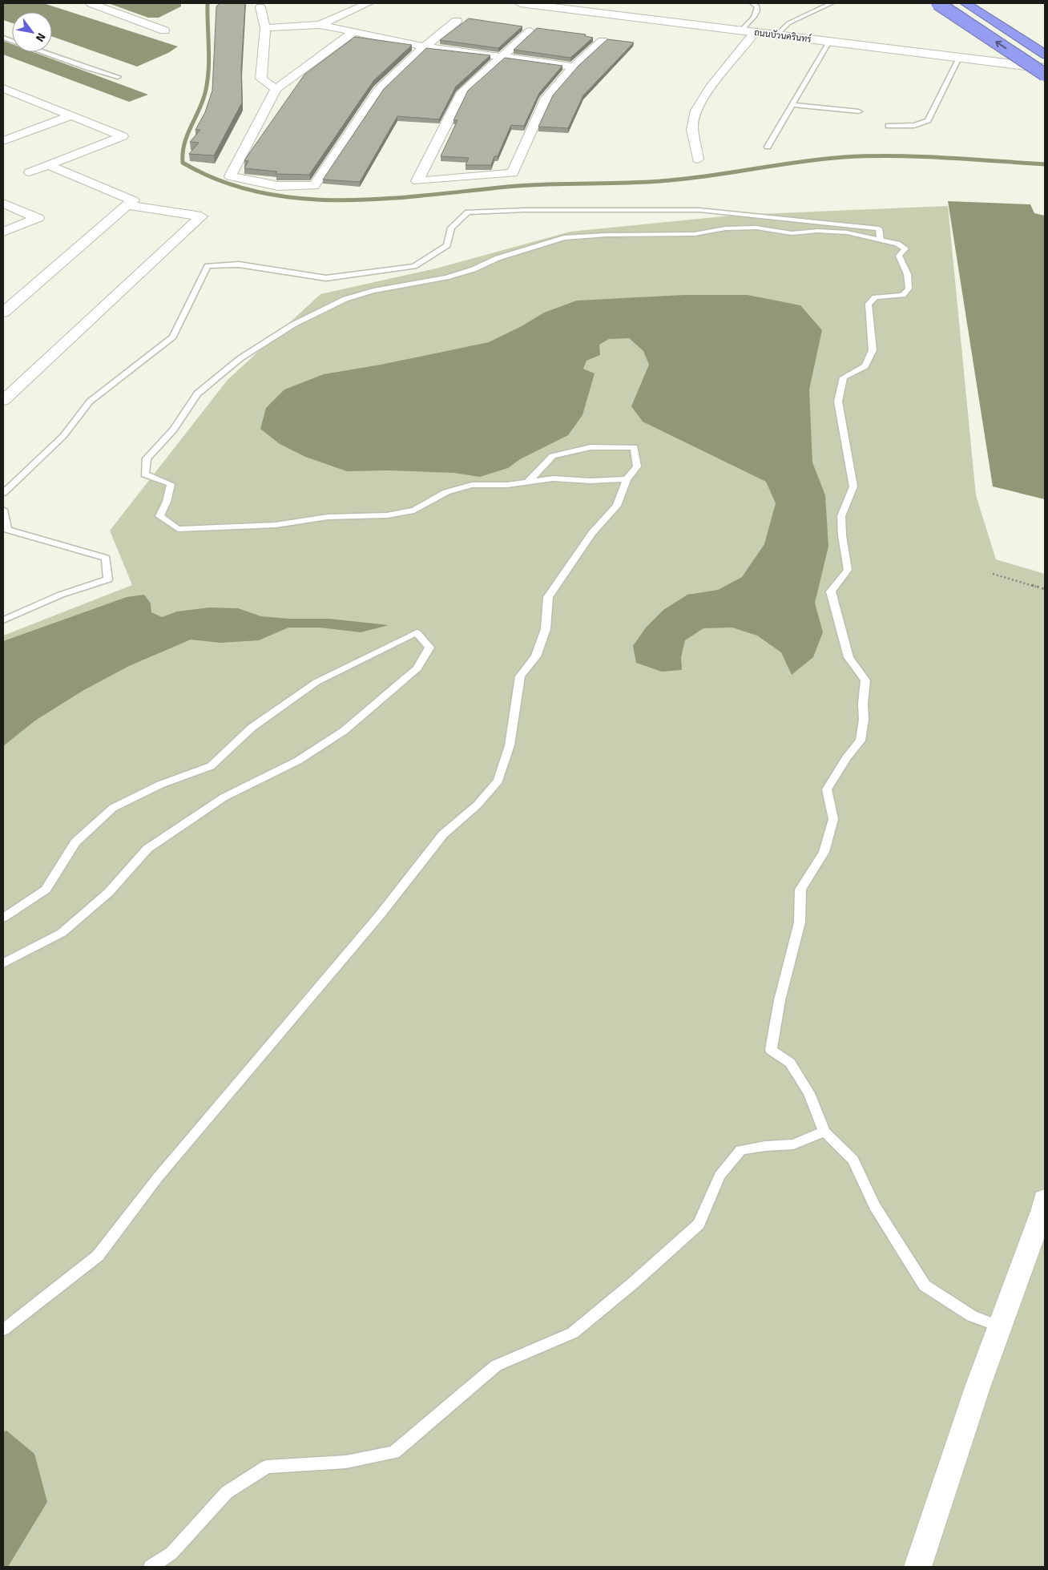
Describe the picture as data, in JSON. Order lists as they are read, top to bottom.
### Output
{
  "streets": {
    "street": ["ถนนบัวนครินทร์"]
  },
  "north": "bottom right"
}
